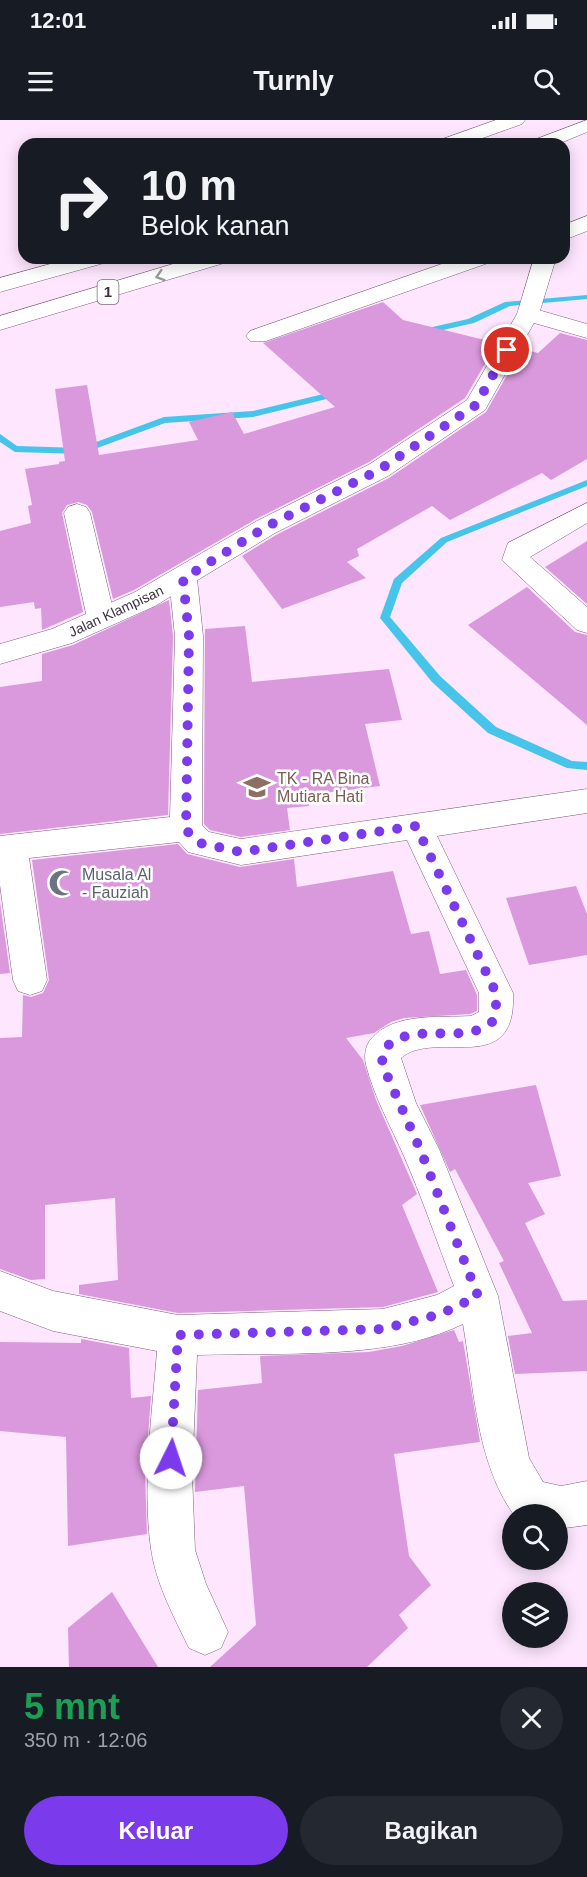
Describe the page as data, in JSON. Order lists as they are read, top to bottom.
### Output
{
  "streets": {
    "main road": ["1", "Jalan Klampisan"]
  },
  "places": {
    "school or university": ["TK - RA Bina Mutiara Hati"],
    "mosque": ["Musala Al - Fauziah"]
  },
  "page": {
    "status": "12:01",
    "header": "Turnly",
    "turn": ["10 m", "Belok kanan"],
    "heading": ["5 mnt", "350 m · 12:06"],
    "buttons": ["Keluar", "Bagikan"]
  }
}
